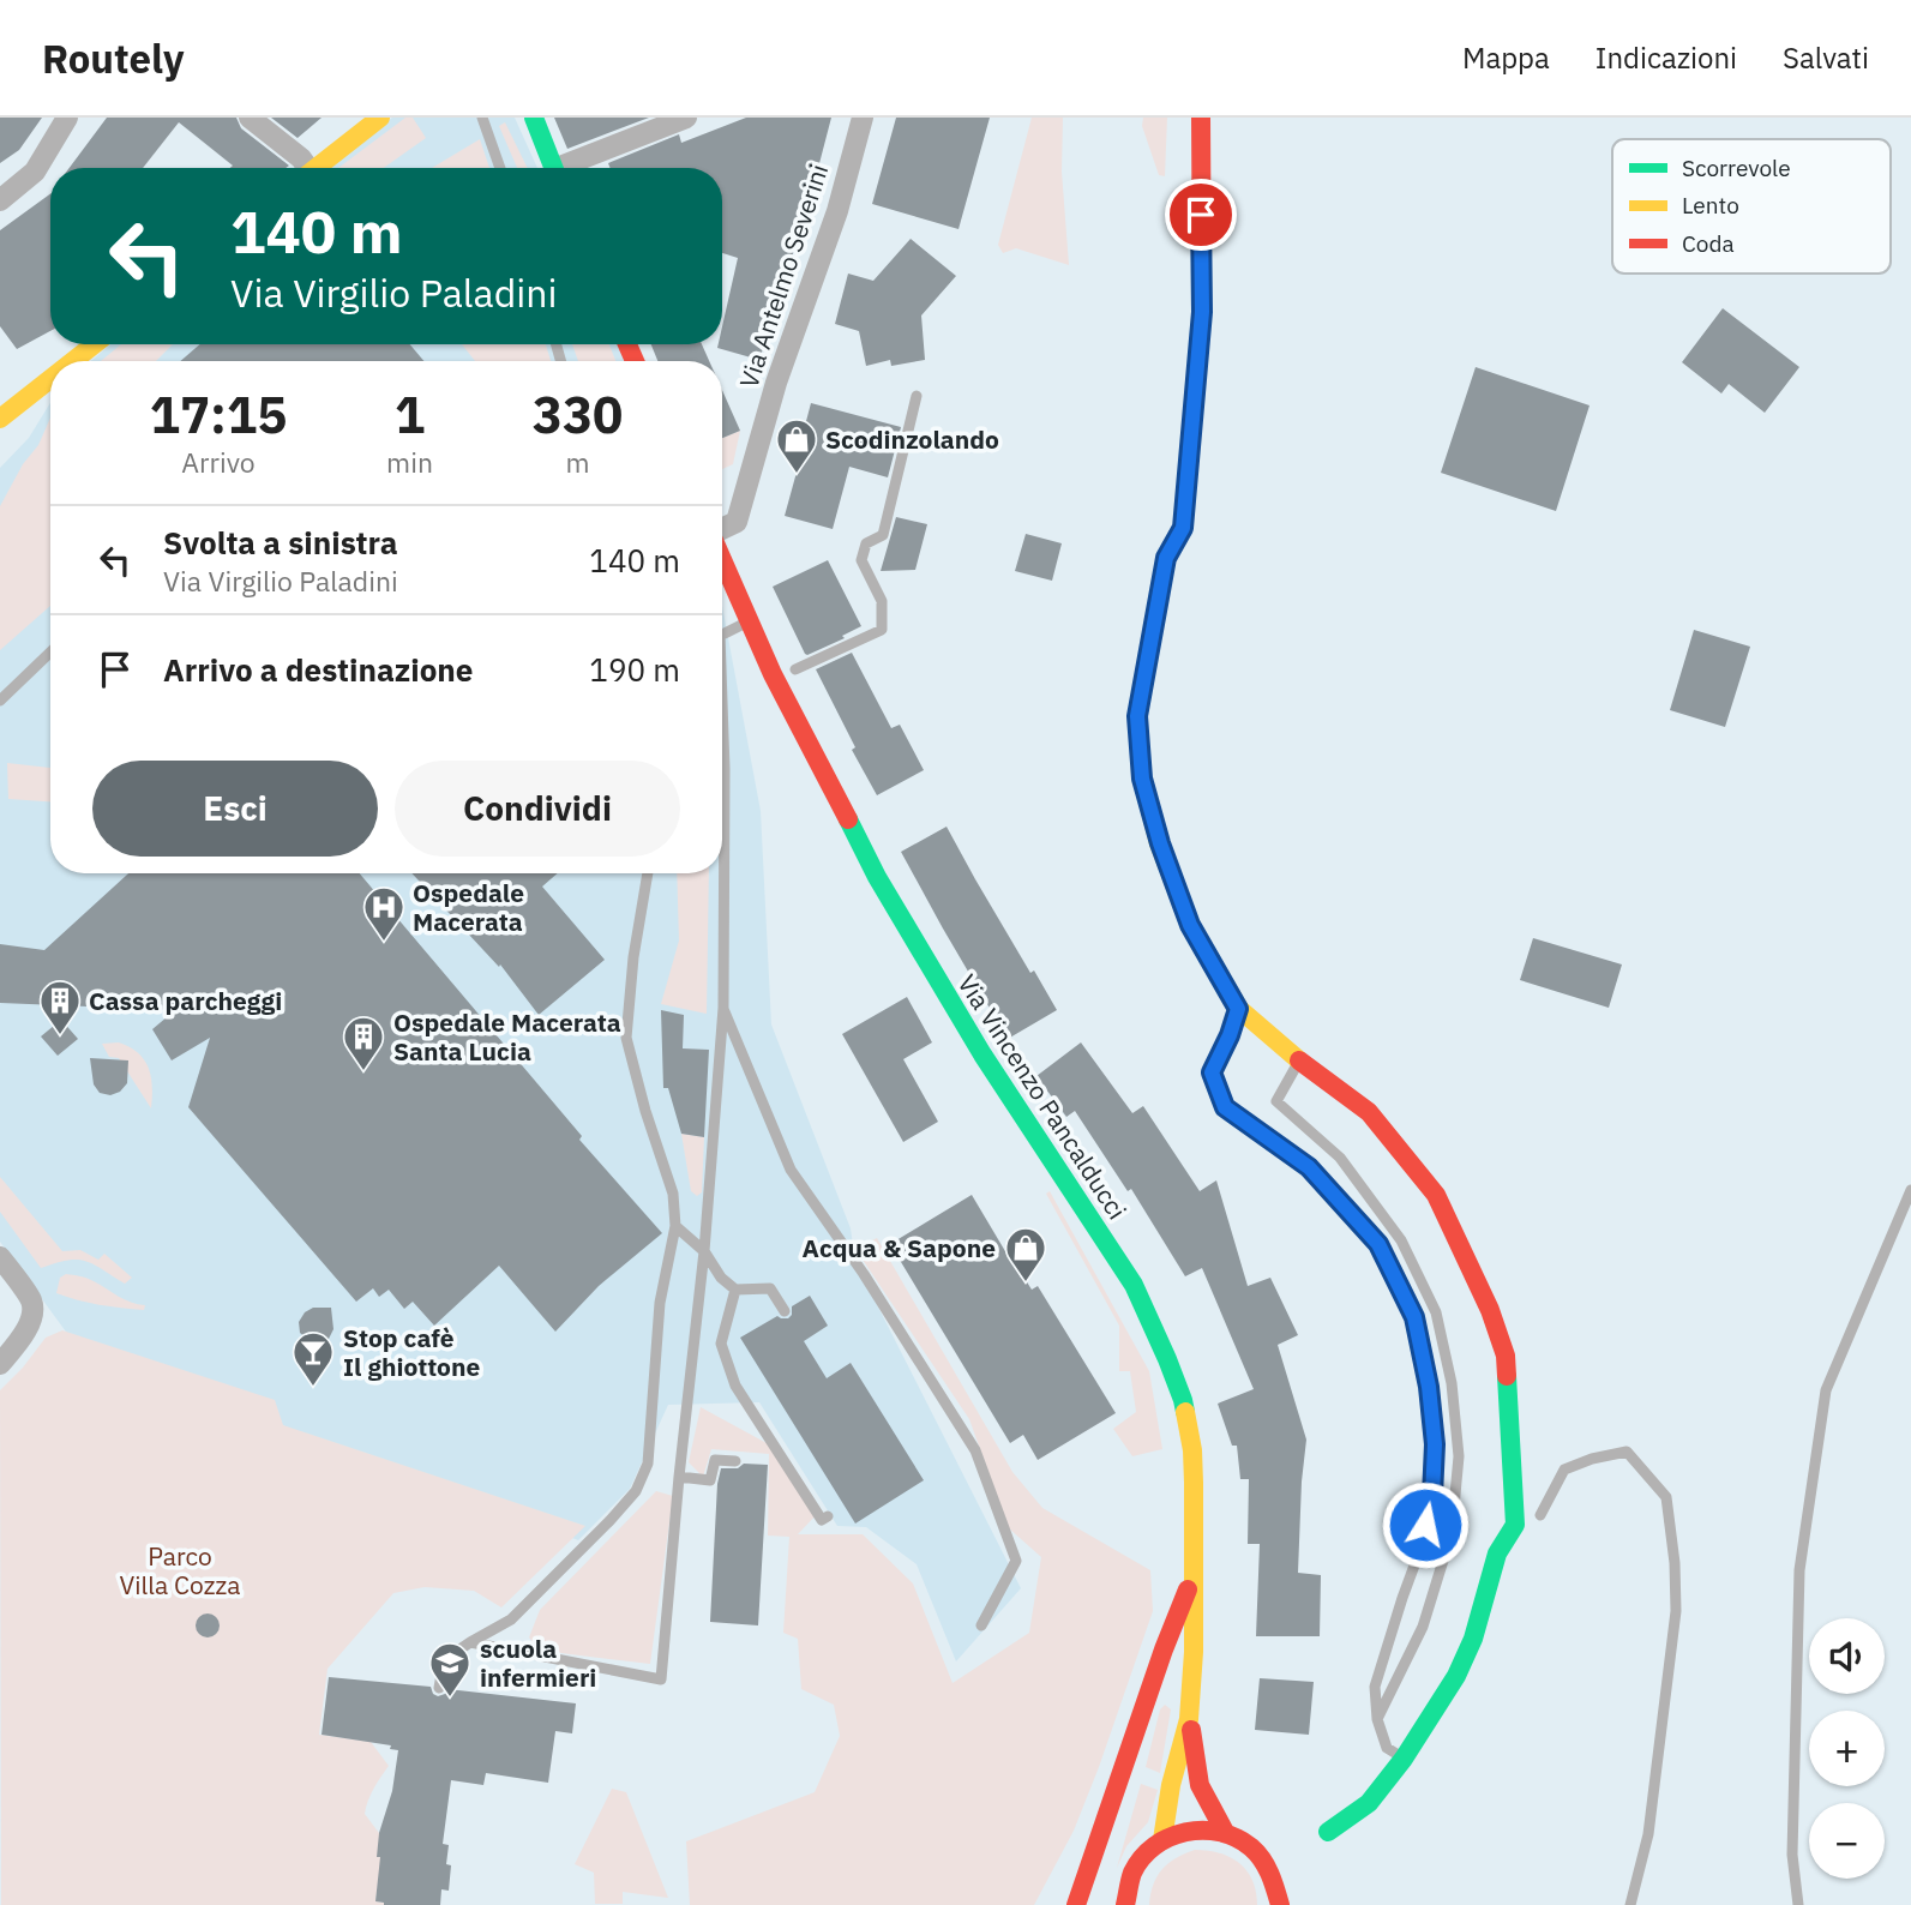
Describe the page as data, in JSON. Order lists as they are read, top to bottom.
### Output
{
  "streets": {
    "main road": ["Via Vincenzo Pancalducci"],
    "street": ["Via Antelmo Severini"]
  },
  "parks": ["Parco Villa Cozza"],
  "places": {
    "shop": ["Scodinzolando", "Acqua & Sapone"],
    "hospital": ["Ospedale Macerata"],
    "building": ["Cassa parcheggi", "Ospedale Macerata Santa Lucia"],
    "bar": ["Stop cafè Il ghiottone"],
    "school or university": ["scuola infermieri"]
  },
  "legend": ["Scorrevole", "Lento", "Coda"],
  "page": {
    "header": "Routely",
    "nav": ["Mappa", "Indicazioni", "Salvati"],
    "turn": ["140 m", "Via Virgilio Paladini"],
    "eta": [
      "17:15",
      "Arrivo",
      "1",
      "min",
      "330",
      "m"
    ],
    "list": [
      {
        "name": "Svolta a sinistra",
        "note": "Via Virgilio Paladini",
        "value": "140 m"
      },
      {
        "name": "Arrivo a destinazione",
        "value": "190 m"
      }
    ],
    "buttons": ["Esci", "Condividi"],
    "map_buttons": ["+", "−"]
  }
}
